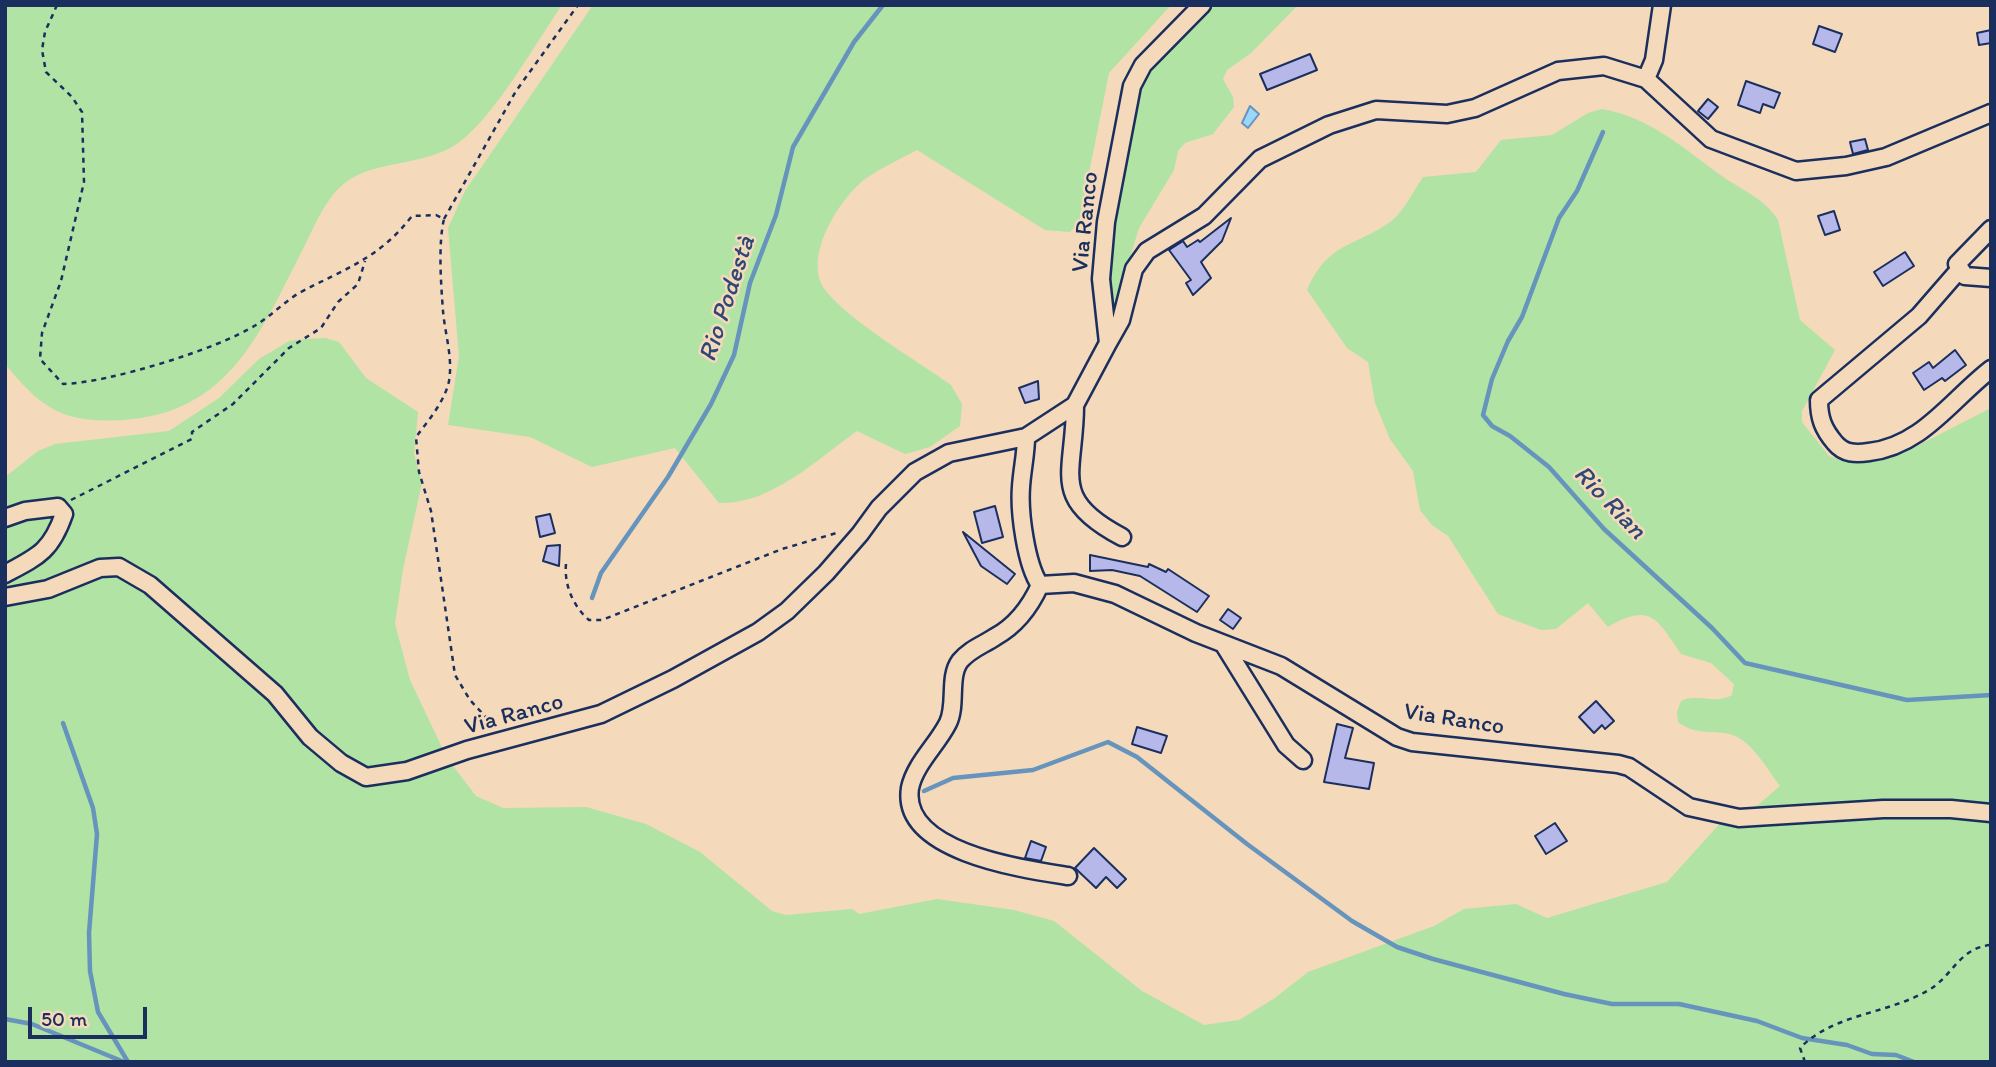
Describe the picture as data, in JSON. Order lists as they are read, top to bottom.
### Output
{
  "streets": {
    "street": ["Via Ranco"]
  },
  "water": ["Rio Podestà", "Rio Rian"],
  "scale_bar": "50 m"
}
